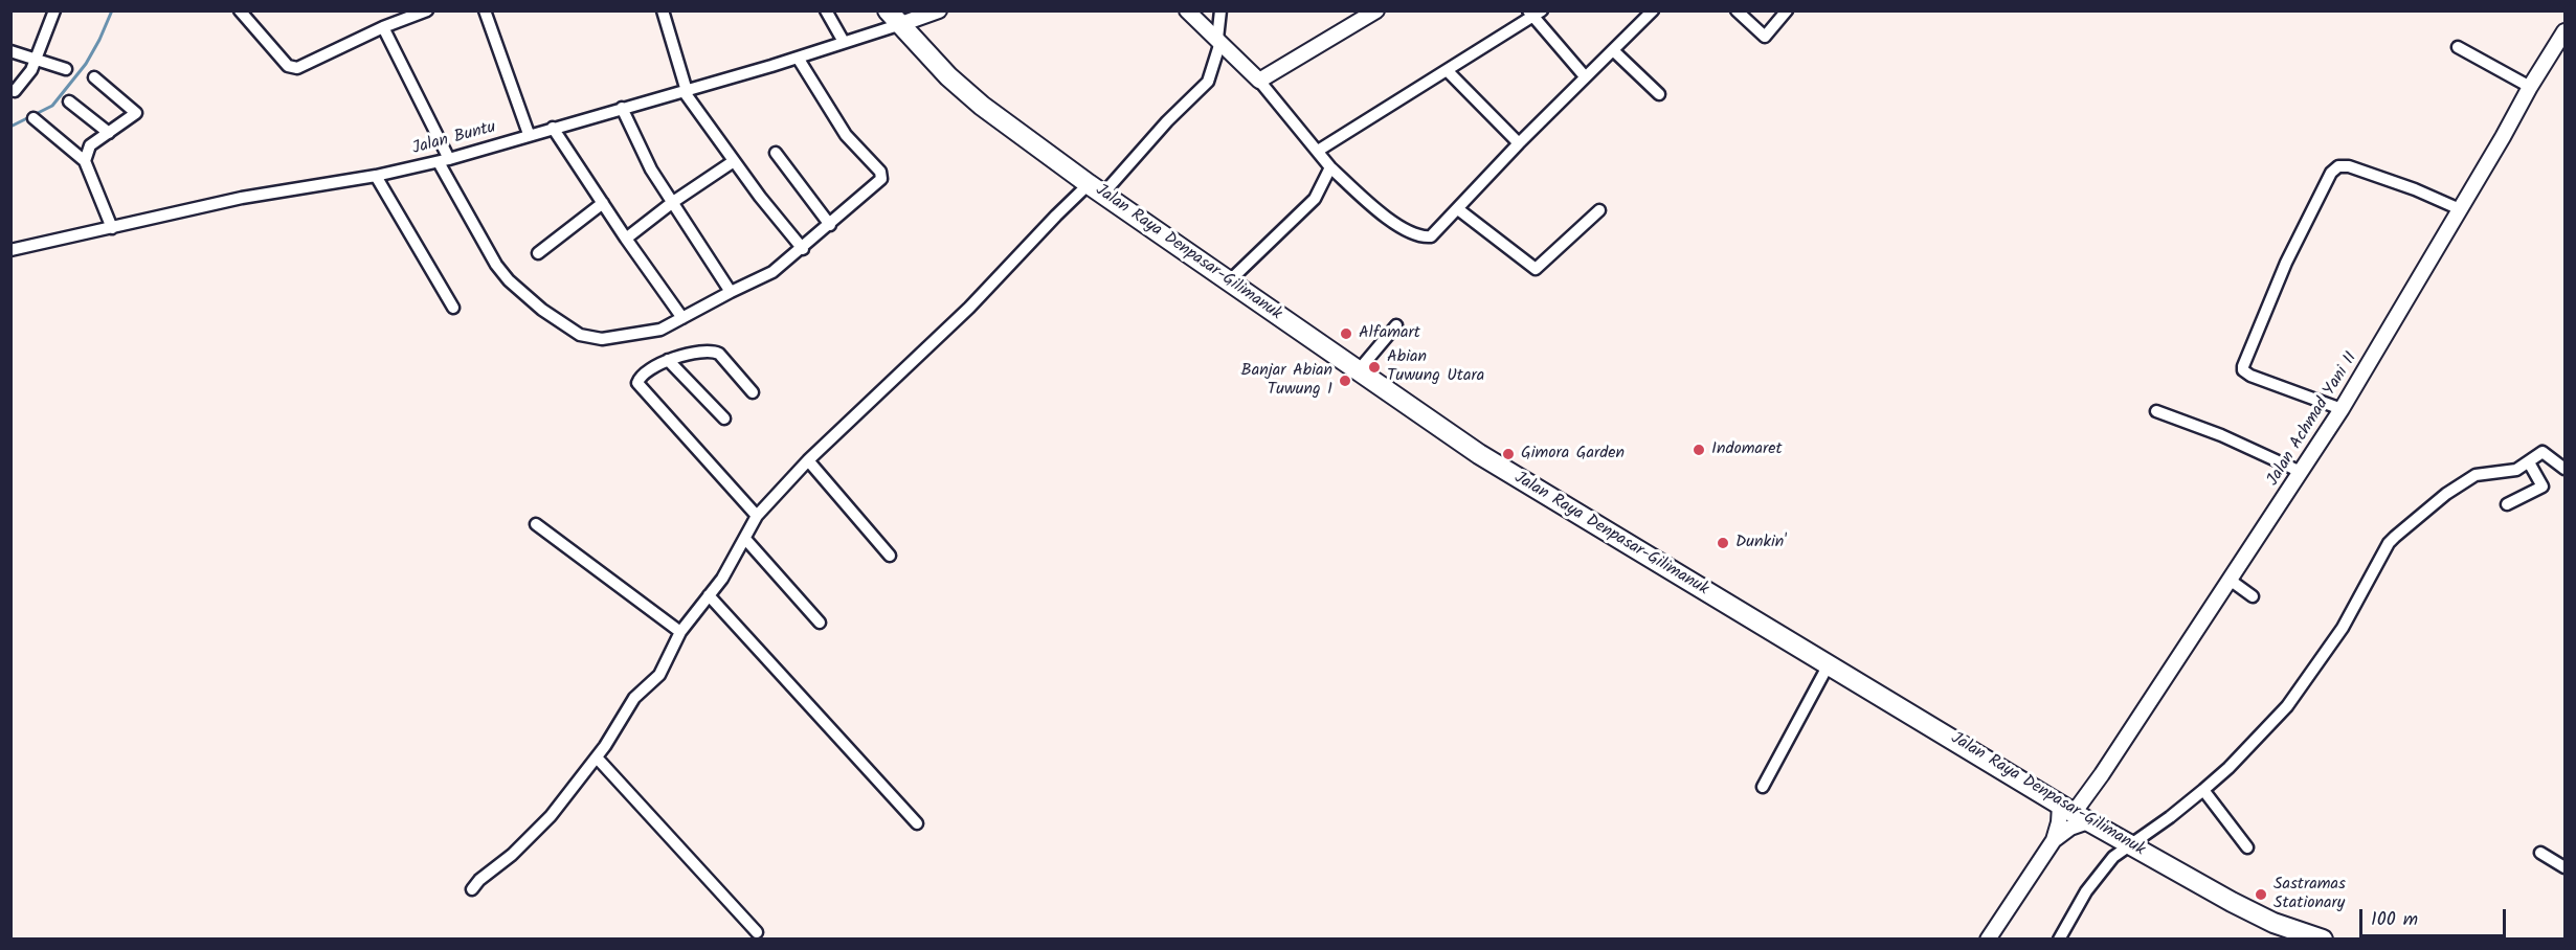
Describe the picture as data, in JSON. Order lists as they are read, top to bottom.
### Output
{
  "streets": {
    "highway": ["Jalan Raya Denpasar-Gilimanuk"],
    "street": ["Jalan Buntu", "Jalan Achmad Yani II"]
  },
  "crossings": [
    ["Jalan Buntu", "Jalan Raya Denpasar-Gilimanuk"],
    ["Jalan Raya Denpasar-Gilimanuk", "Jalan Achmad Yani II"]
  ],
  "places": [
    "Alfamart",
    "Abian Tuwung Utara",
    "Banjar Abian Tuwung 1",
    "Indomaret",
    "Gimora Garden",
    "Dunkin'",
    "Sastramas Stationary"
  ],
  "scale_bar": "100 m"
}
